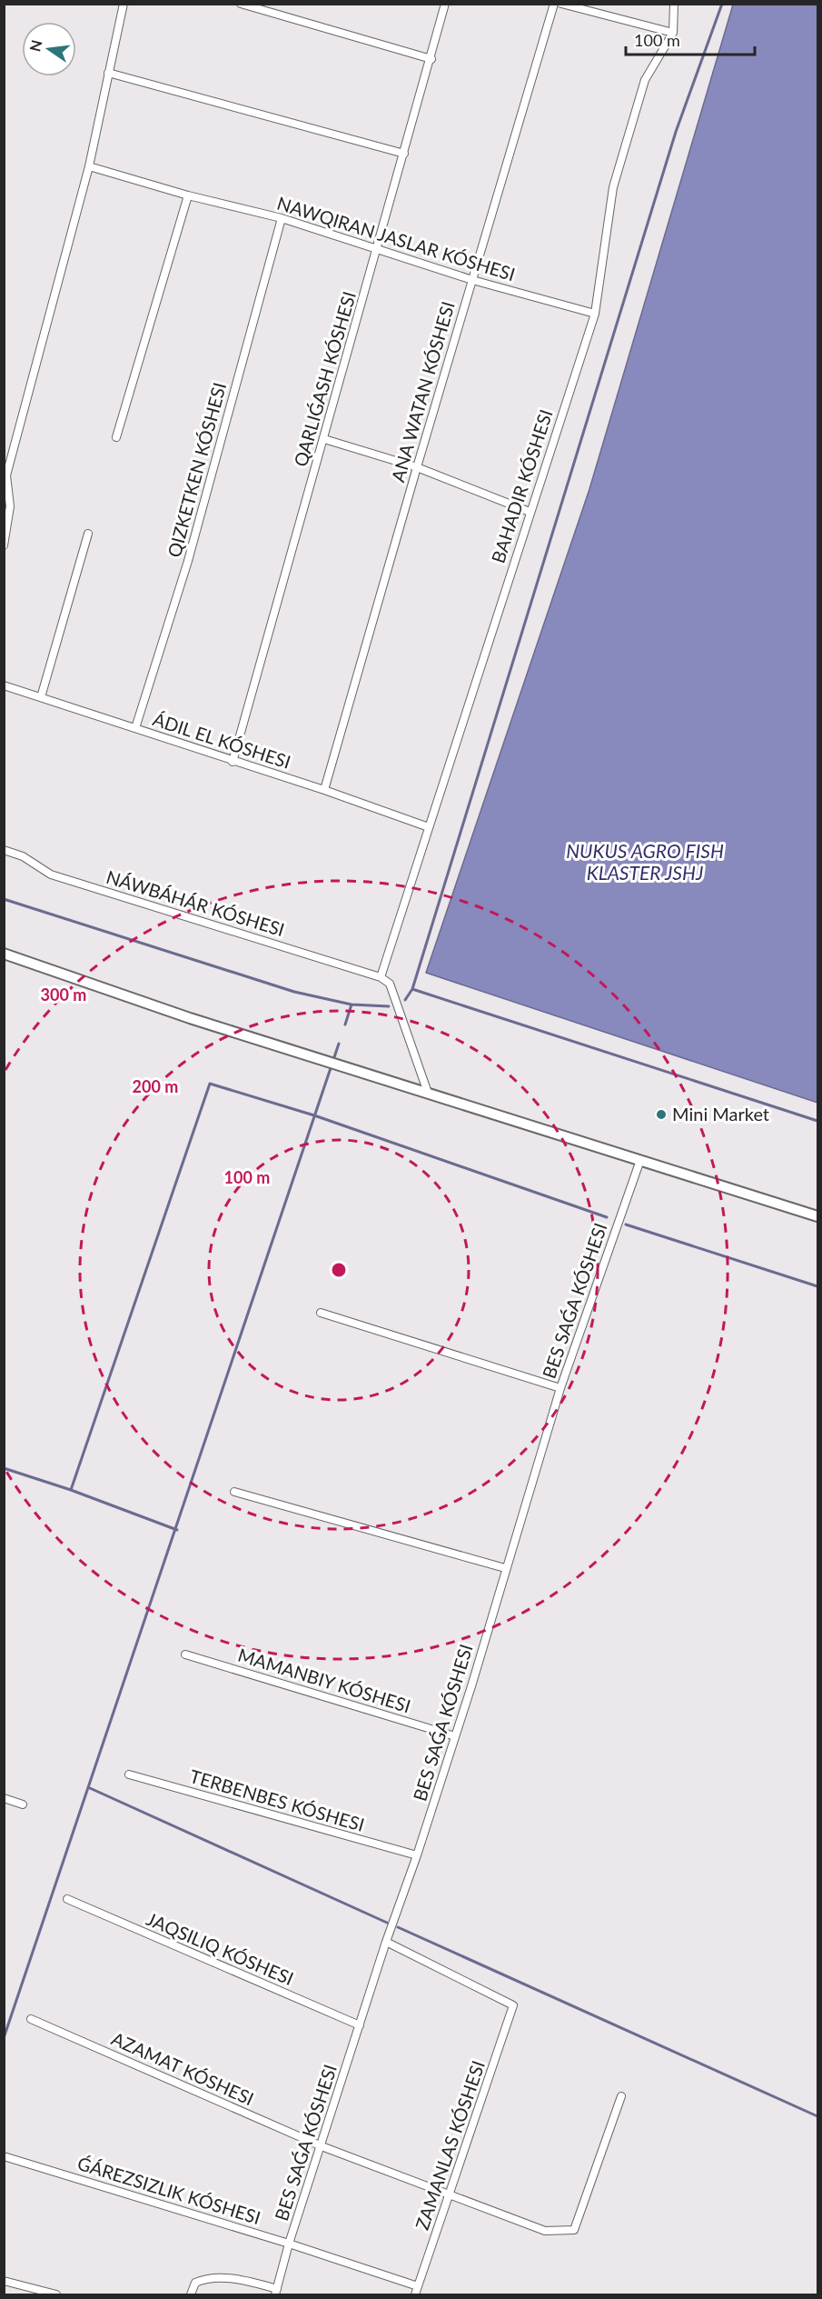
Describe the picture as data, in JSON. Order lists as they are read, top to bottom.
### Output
{
  "streets": {
    "street": [
      "ANA WATAN KÓSHESI",
      "ÁDIL EL KÓSHESI",
      "NÁWBÁHÁR KÓSHESI",
      "BES SAǴA KÓSHESI",
      "MAMANBIY KÓSHESI",
      "TERBENBES KÓSHESI",
      "AZAMAT KÓSHESI",
      "ZAMANLAS KÓSHESI",
      "ǴÁREZSIZLIK KÓSHESI"
    ]
  },
  "crossings": [
    ["ANA WATAN KÓSHESI", "ÁDIL EL KÓSHESI"],
    ["BES SAǴA KÓSHESI", "MAMANBIY KÓSHESI"],
    ["BES SAǴA KÓSHESI", "TERBENBES KÓSHESI"],
    ["BES SAǴA KÓSHESI", "AZAMAT KÓSHESI"],
    ["BES SAǴA KÓSHESI", "ZAMANLAS KÓSHESI"],
    ["BES SAǴA KÓSHESI", "ǴÁREZSIZLIK KÓSHESI"],
    ["AZAMAT KÓSHESI", "ZAMANLAS KÓSHESI"],
    ["ZAMANLAS KÓSHESI", "ǴÁREZSIZLIK KÓSHESI"]
  ],
  "water": ["NUKUS AGRO FISH KLASTER JSHJ"],
  "places": ["Mini Market"],
  "scale_bar": "100 m",
  "north": "left",
  "rings": ["300 m", "200 m", "100 m"]
}
